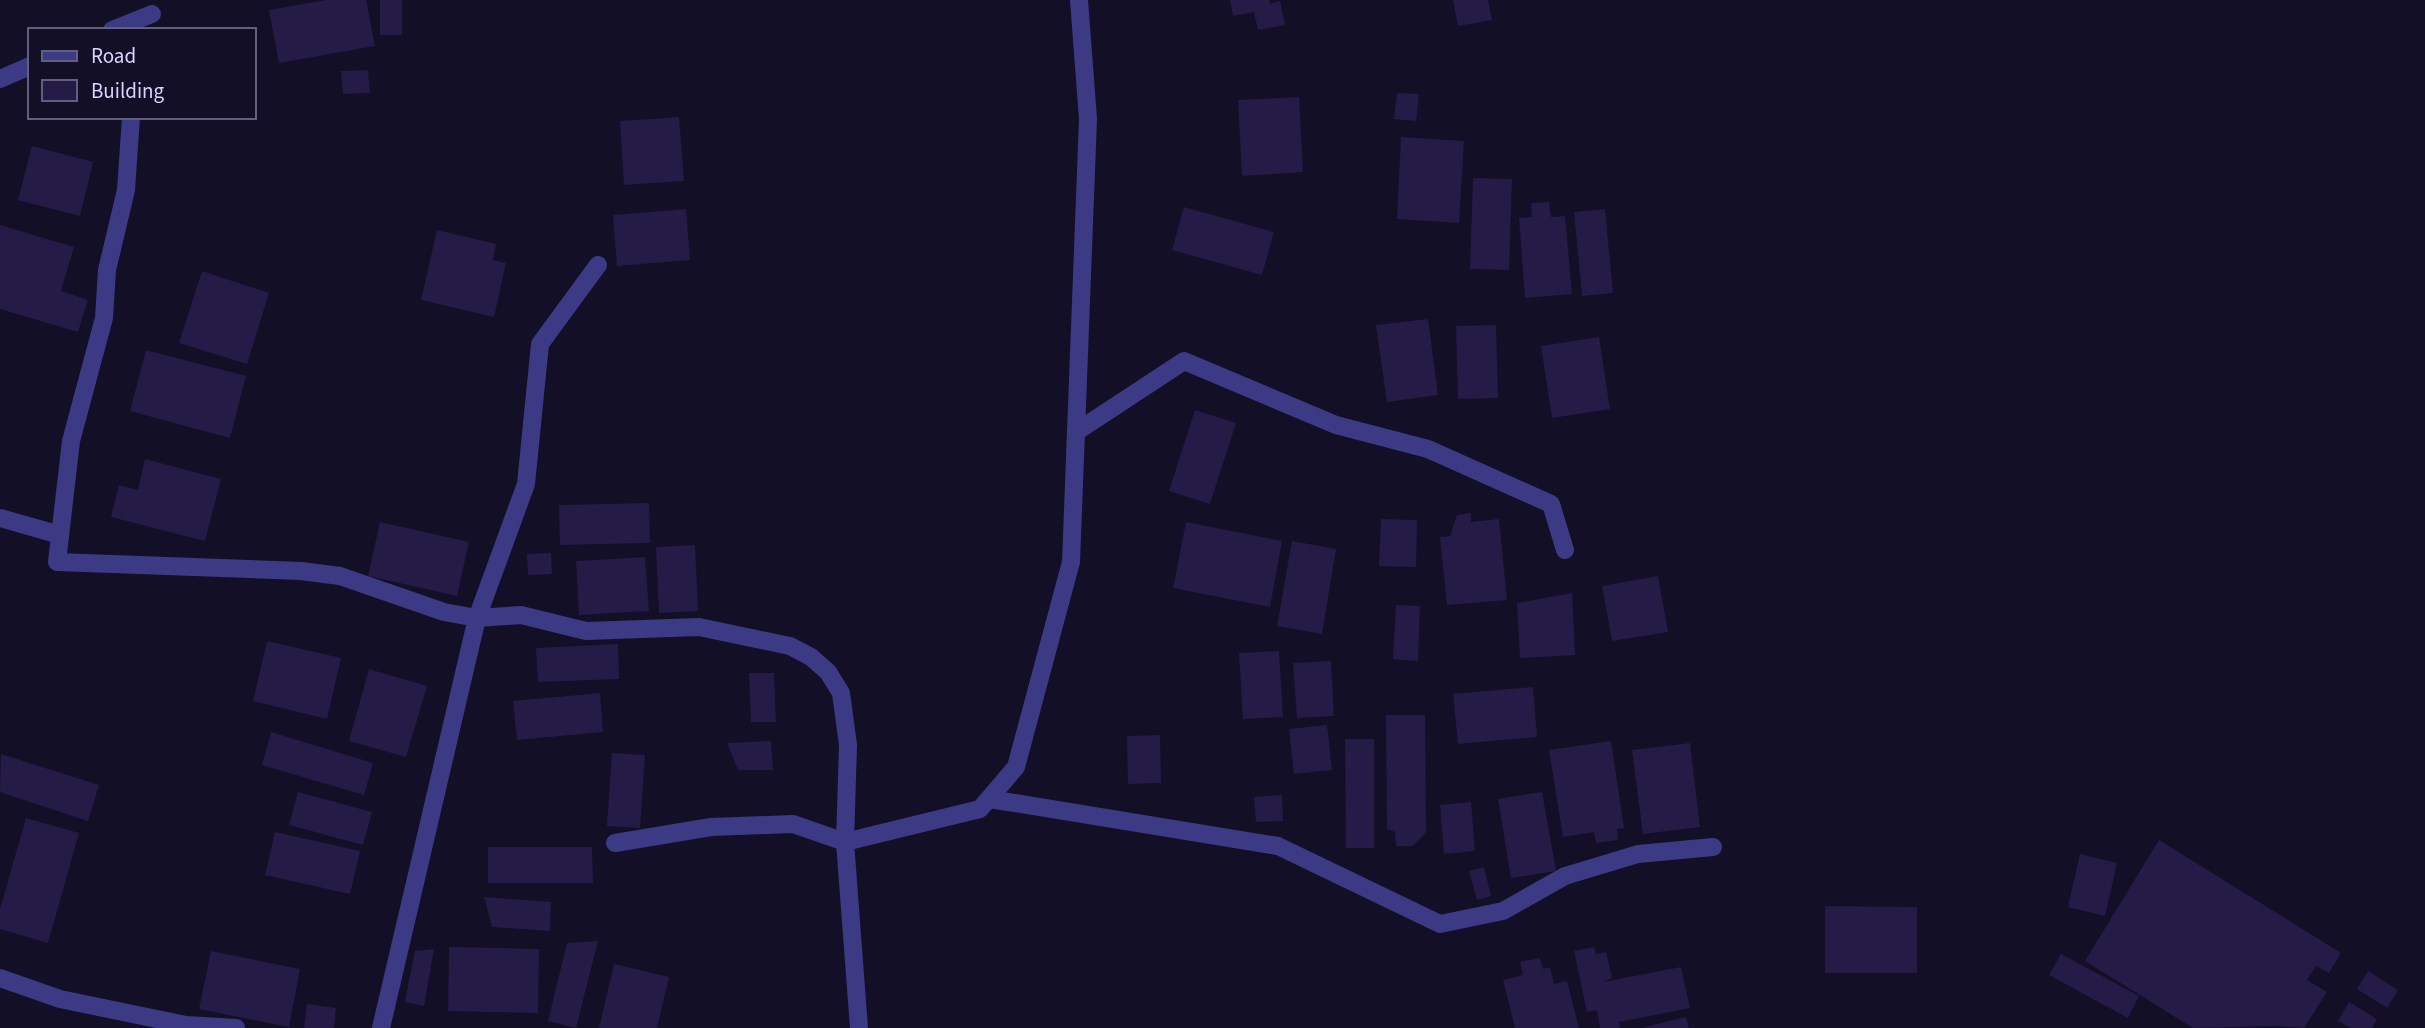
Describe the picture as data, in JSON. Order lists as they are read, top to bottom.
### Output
{
  "legend": ["Road", "Building"]
}
